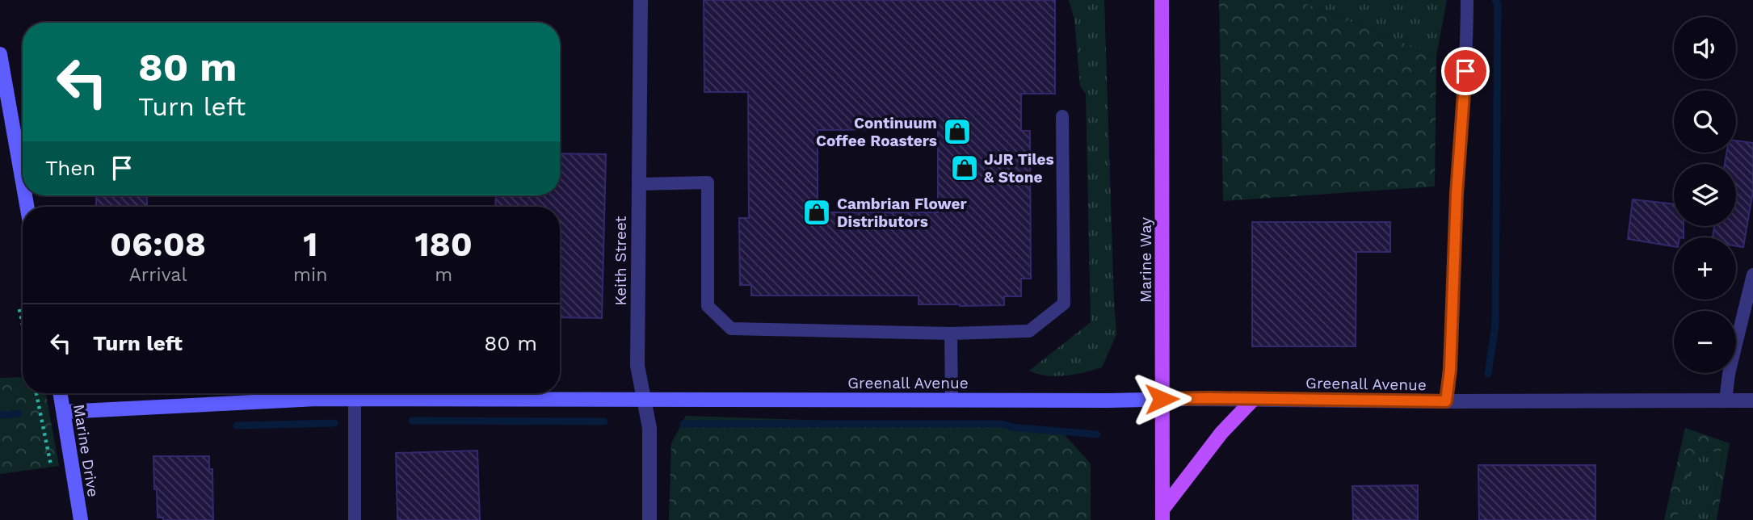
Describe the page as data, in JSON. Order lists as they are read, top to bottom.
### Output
{
  "streets": {
    "main road": ["Marine Way"],
    "street": ["Keith Street", "Greenall Avenue", "Marine Drive"]
  },
  "crossings": [
    ["Marine Way", "Greenall Avenue"],
    ["Keith Street", "Greenall Avenue"],
    ["Greenall Avenue", "Marine Drive"]
  ],
  "places": {
    "shop": ["Continuum Coffee Roasters", "JJR Tiles & Stone", "Cambrian Flower Distributors"]
  },
  "page": {
    "map_buttons": ["+", "−"],
    "turn": ["80 m", "Turn left"],
    "then": "Then",
    "eta": [
      "06:08",
      "Arrival",
      "1",
      "min",
      "180",
      "m"
    ],
    "list": [
      {
        "name": "Turn left",
        "value": "80 m"
      }
    ]
  }
}
